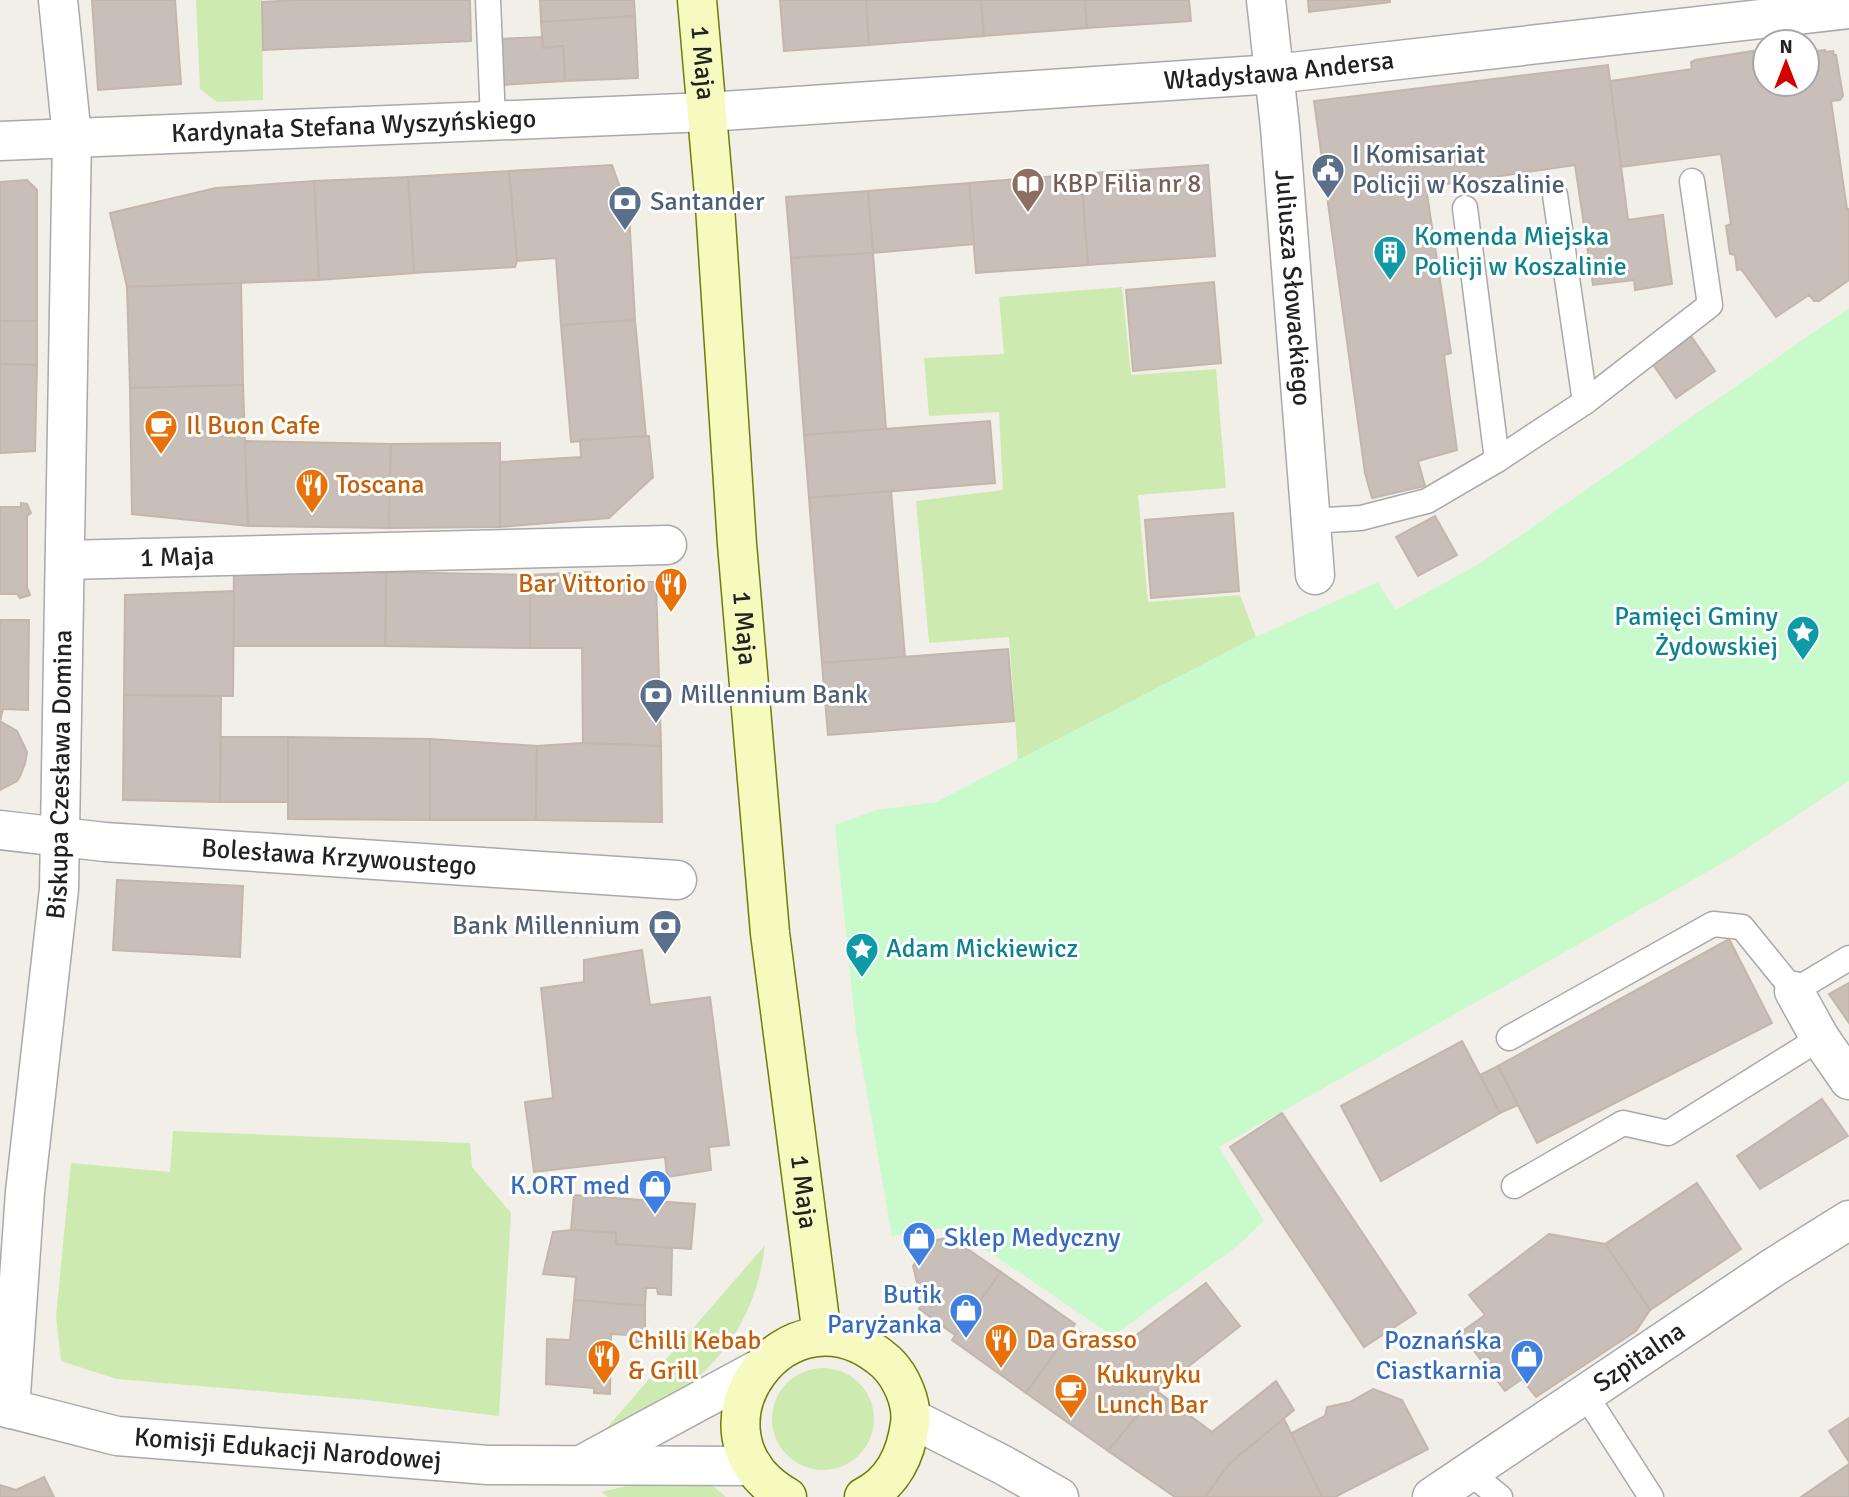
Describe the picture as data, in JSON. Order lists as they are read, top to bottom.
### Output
{
  "streets": {
    "street": [
      "1 Maja",
      "Władysława Andersa",
      "Kardynała Stefana Wyszyńskiego",
      "Juliusza Słowackiego",
      "Biskupa Czesława Domina",
      "Bolesława Krzywoustego",
      "Szpitalna",
      "Komisji Edukacji Narodowej"
    ]
  },
  "crossings": [
    ["1 Maja", "Władysława Andersa"],
    ["1 Maja", "Kardynała Stefana Wyszyńskiego"],
    ["1 Maja", "Biskupa Czesława Domina"],
    ["Władysława Andersa", "Kardynała Stefana Wyszyńskiego"],
    ["Władysława Andersa", "Juliusza Słowackiego"],
    ["Kardynała Stefana Wyszyńskiego", "Biskupa Czesława Domina"],
    ["Biskupa Czesława Domina", "Bolesława Krzywoustego"],
    ["Biskupa Czesława Domina", "Komisji Edukacji Narodowej"]
  ],
  "places": {
    "public building": ["I Komisariat Policji w Koszalinie"],
    "library": ["KBP Filia nr 8"],
    "bank": ["Santander", "Millennium Bank", "Bank Millennium"],
    "building": ["Komenda Miejska Policji w Koszalinie"],
    "cafe": ["Il Buon Cafe", "Kukuryku Lunch Bar"],
    "restaurant": [
      "Toscana",
      "Bar Vittorio",
      "Da Grasso",
      "Chilli Kebab & Grill"
    ],
    "place": ["Pamięci Gminy Żydowskiej", "Adam Mickiewicz"],
    "shop": [
      "K.ORT med",
      "Sklep Medyczny",
      "Butik Paryżanka",
      "Poznańska Ciastkarnia"
    ]
  },
  "north": "top"
}
